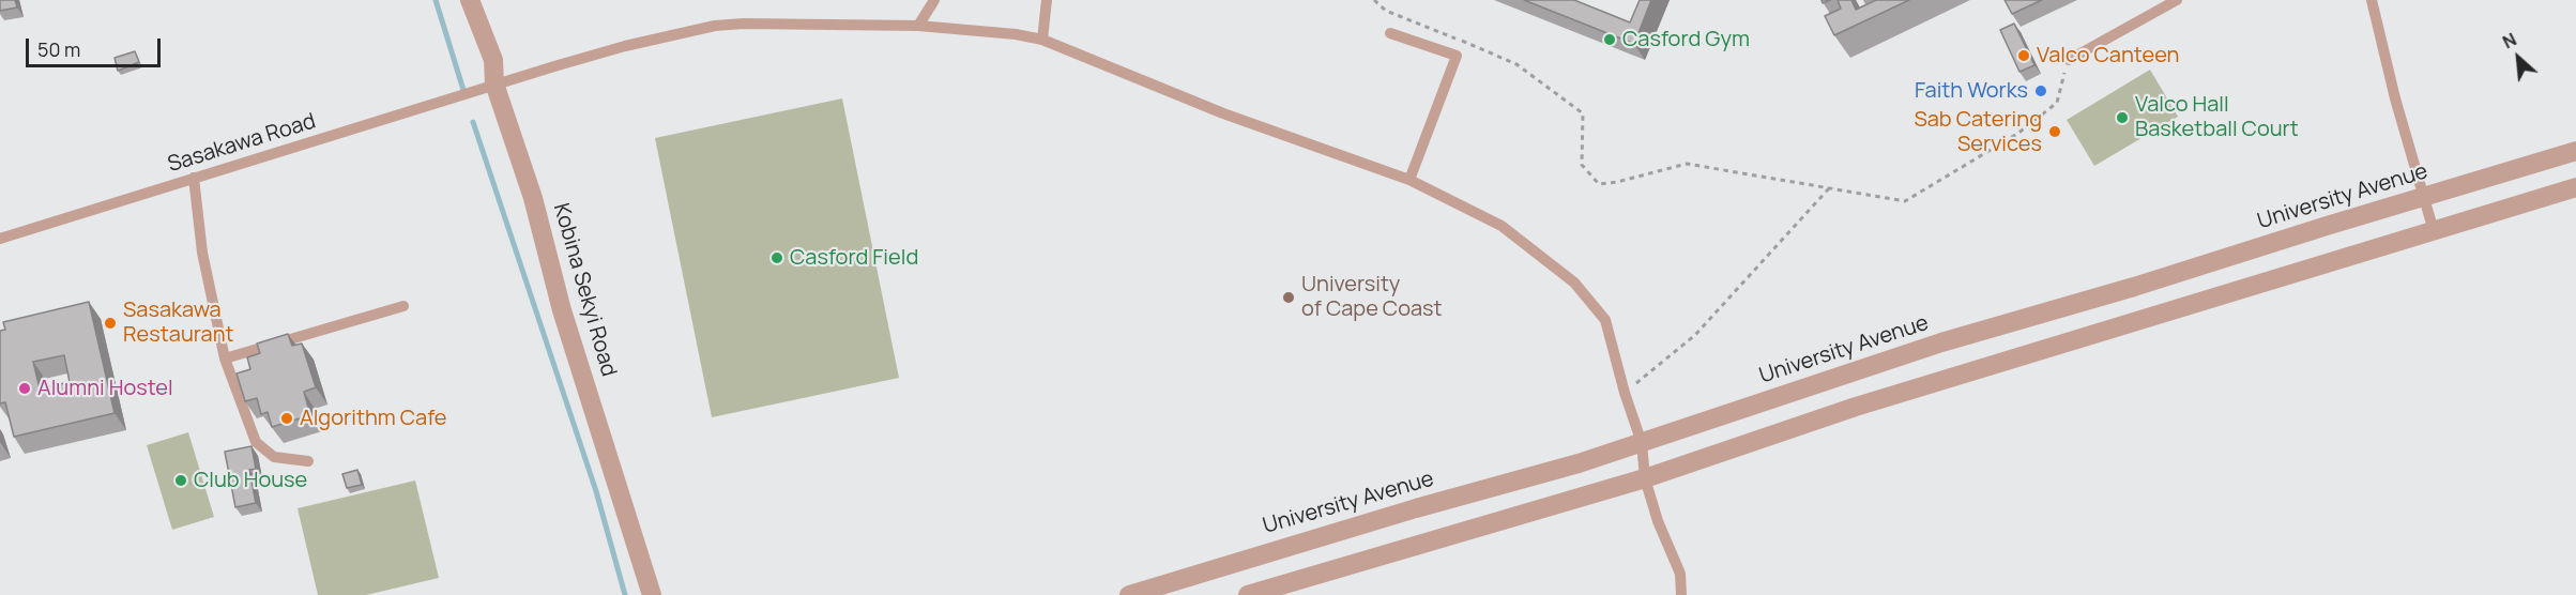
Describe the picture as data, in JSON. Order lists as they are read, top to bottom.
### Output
{
  "streets": {
    "street": ["University Avenue", "Kobina Sekyi Road"],
    "lane": ["Sasakawa Road"]
  },
  "crossings": [
    ["Sasakawa Road", "University Avenue"],
    ["Sasakawa Road", "Kobina Sekyi Road"]
  ],
  "places": [
    "Casford Gym",
    "Valco Canteen",
    "Faith Works",
    "Valco Hall Basketball Court",
    "Sab Catering Services",
    "Casford Field",
    "University of Cape Coast",
    "Sasakawa Restaurant",
    "Alumni Hostel",
    "Algorithm Cafe",
    "Club House"
  ],
  "scale_bar": "50 m",
  "north": "top left"
}
